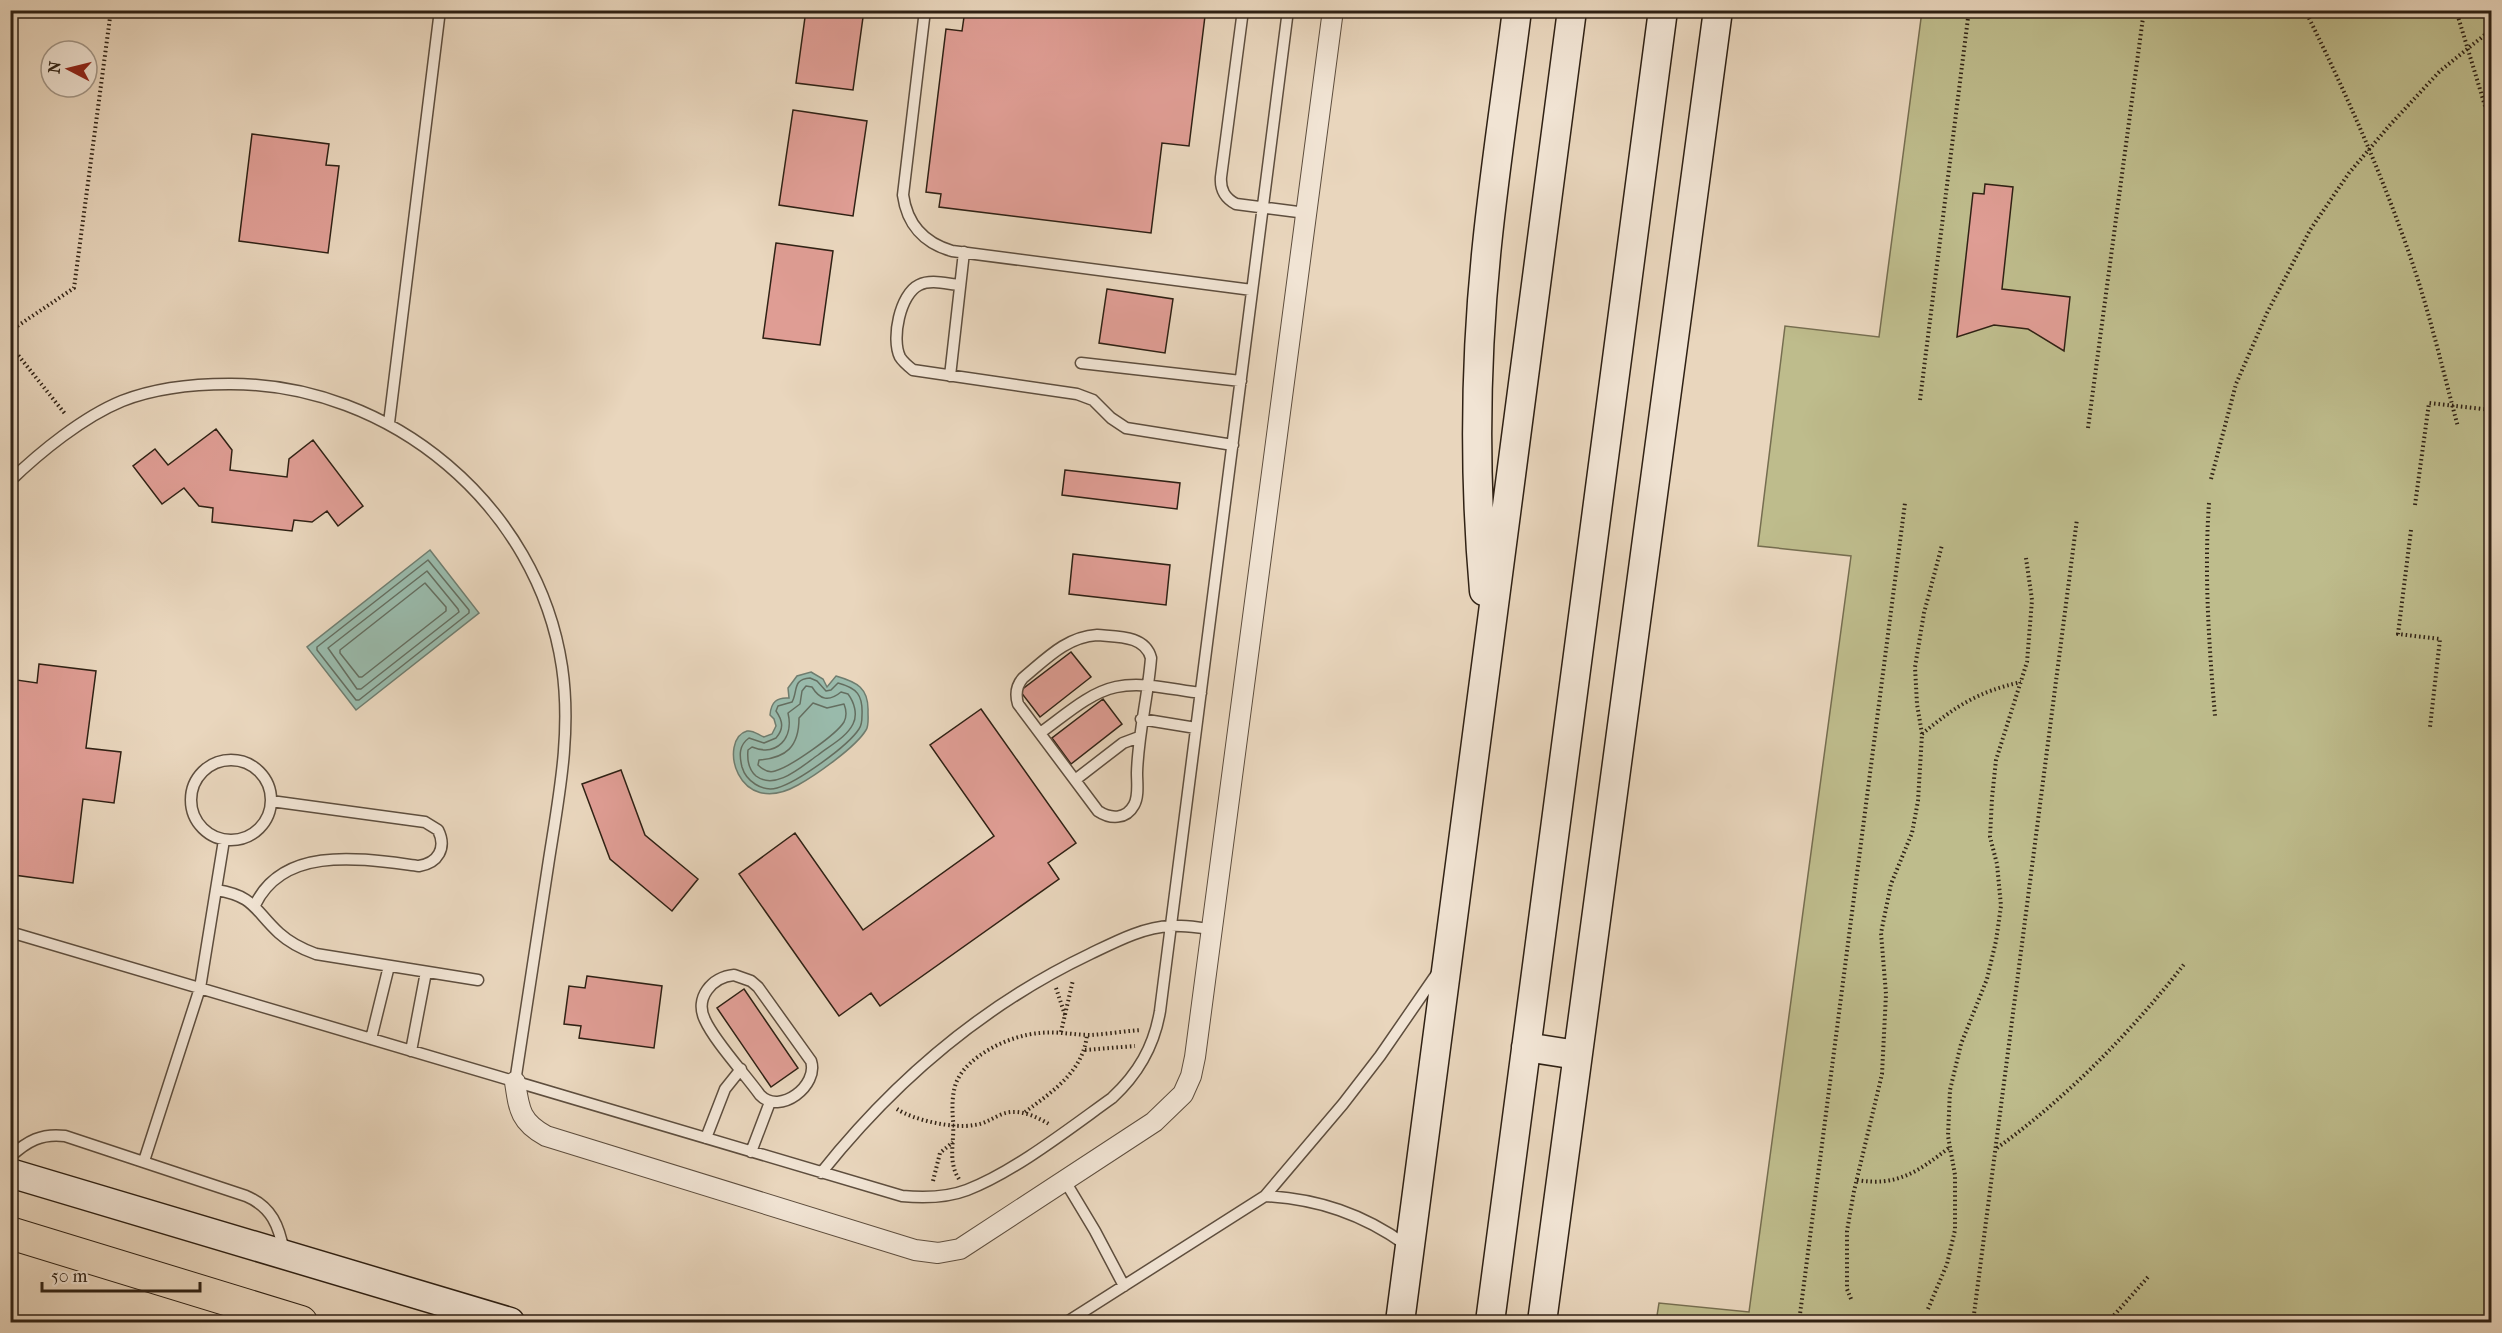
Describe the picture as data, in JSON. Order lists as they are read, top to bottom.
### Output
{
  "scale_bar": "50 m",
  "north": "left"
}
